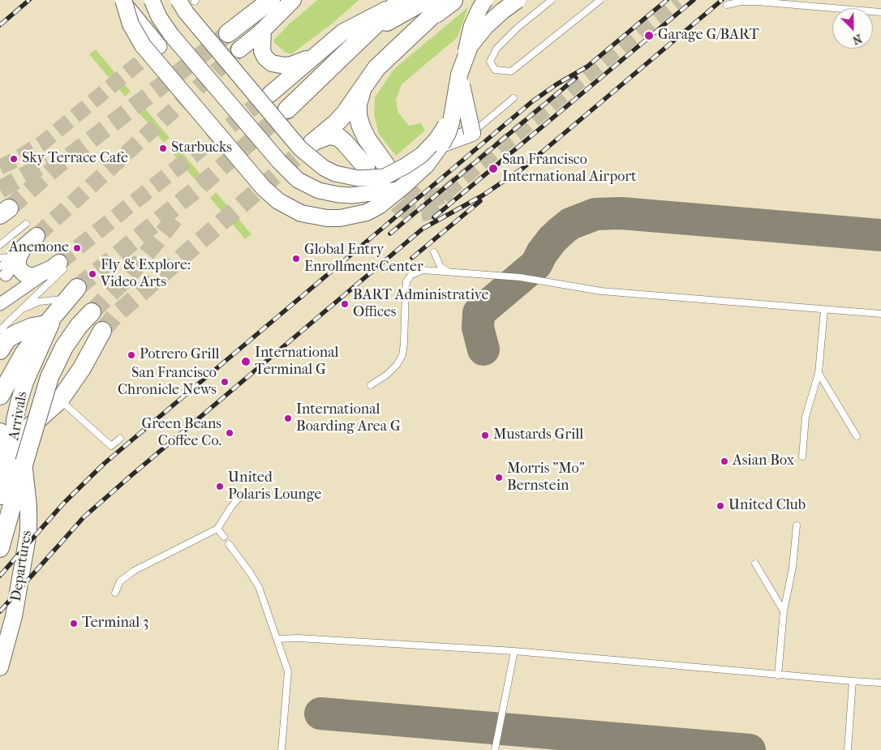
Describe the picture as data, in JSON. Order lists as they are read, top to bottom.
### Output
{
  "streets": {
    "main road": ["Arrivals", "Departures"]
  },
  "crossings": [
    ["Arrivals", "Departures"]
  ],
  "places": [
    "Garage G/BART",
    "Starbucks",
    "Sky Terrace Cafe",
    "San Francisco International Airport",
    "Anemone",
    "Global Entry Enrollment Center",
    "Fly & Explore: Video Arts",
    "BART Administrative Offices",
    "Potrero Grill",
    "International Terminal G",
    "San Francisco Chronicle News",
    "International Boarding Area G",
    "Green Beans Coffee Co.",
    "Mustards Grill",
    "Asian Box",
    "Morris \"Mo\" Bernstein",
    "United Polaris Lounge",
    "United Club",
    "Terminal 3"
  ],
  "north": "bottom right"
}
